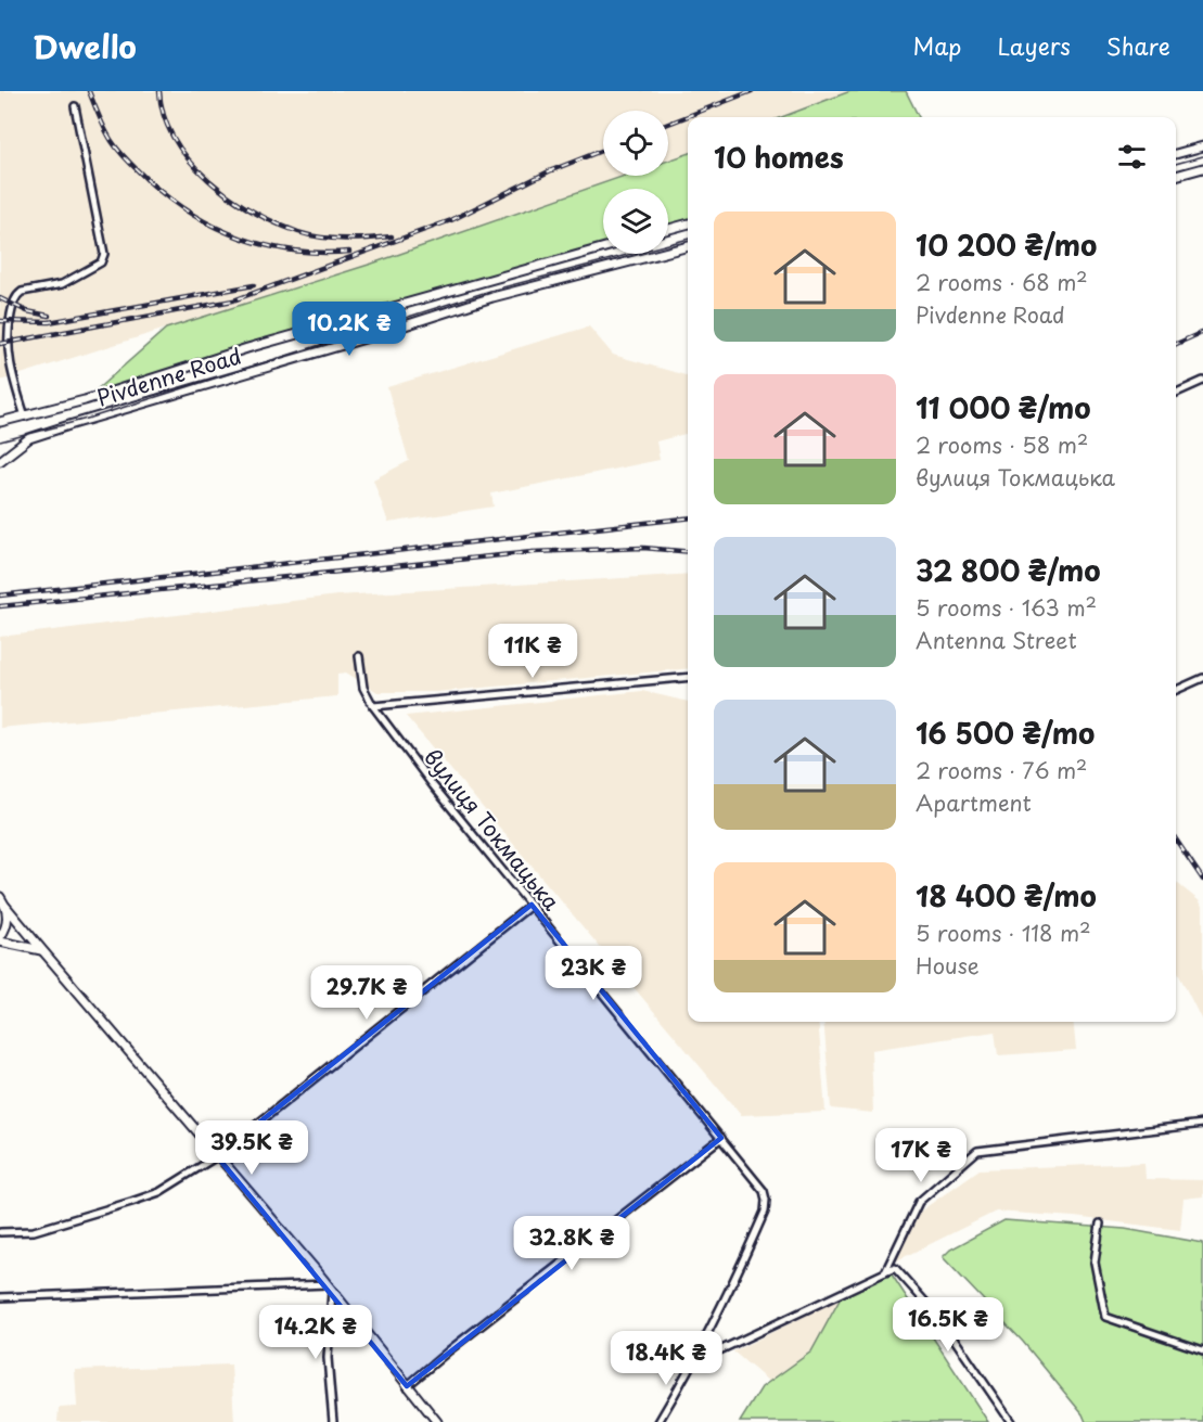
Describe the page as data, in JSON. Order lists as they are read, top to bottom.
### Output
{
  "streets": {
    "main road": ["Pivdenne Road"],
    "street": ["вулиця Токмацька"]
  },
  "page": {
    "header": "Dwello",
    "nav": ["Map", "Layers", "Share"],
    "heading": "10 homes",
    "list": [
      {
        "name": "10 200 ₴/mo",
        "note": "2 rooms · 68 m² · Pivdenne Road"
      },
      {
        "name": "11 000 ₴/mo",
        "note": "2 rooms · 58 m² · вулиця Токмацька"
      },
      {
        "name": "32 800 ₴/mo",
        "note": "5 rooms · 163 m² · Antenna Street"
      },
      {
        "name": "16 500 ₴/mo",
        "note": "2 rooms · 76 m² · Apartment"
      },
      {
        "name": "18 400 ₴/mo",
        "note": "5 rooms · 118 m² · House"
      }
    ],
    "price": [
      "10.2K ₴",
      "11K ₴",
      "23K ₴",
      "29.7K ₴",
      "39.5K ₴",
      "17K ₴",
      "32.8K ₴",
      "16.5K ₴",
      "14.2K ₴",
      "18.4K ₴"
    ]
  }
}
